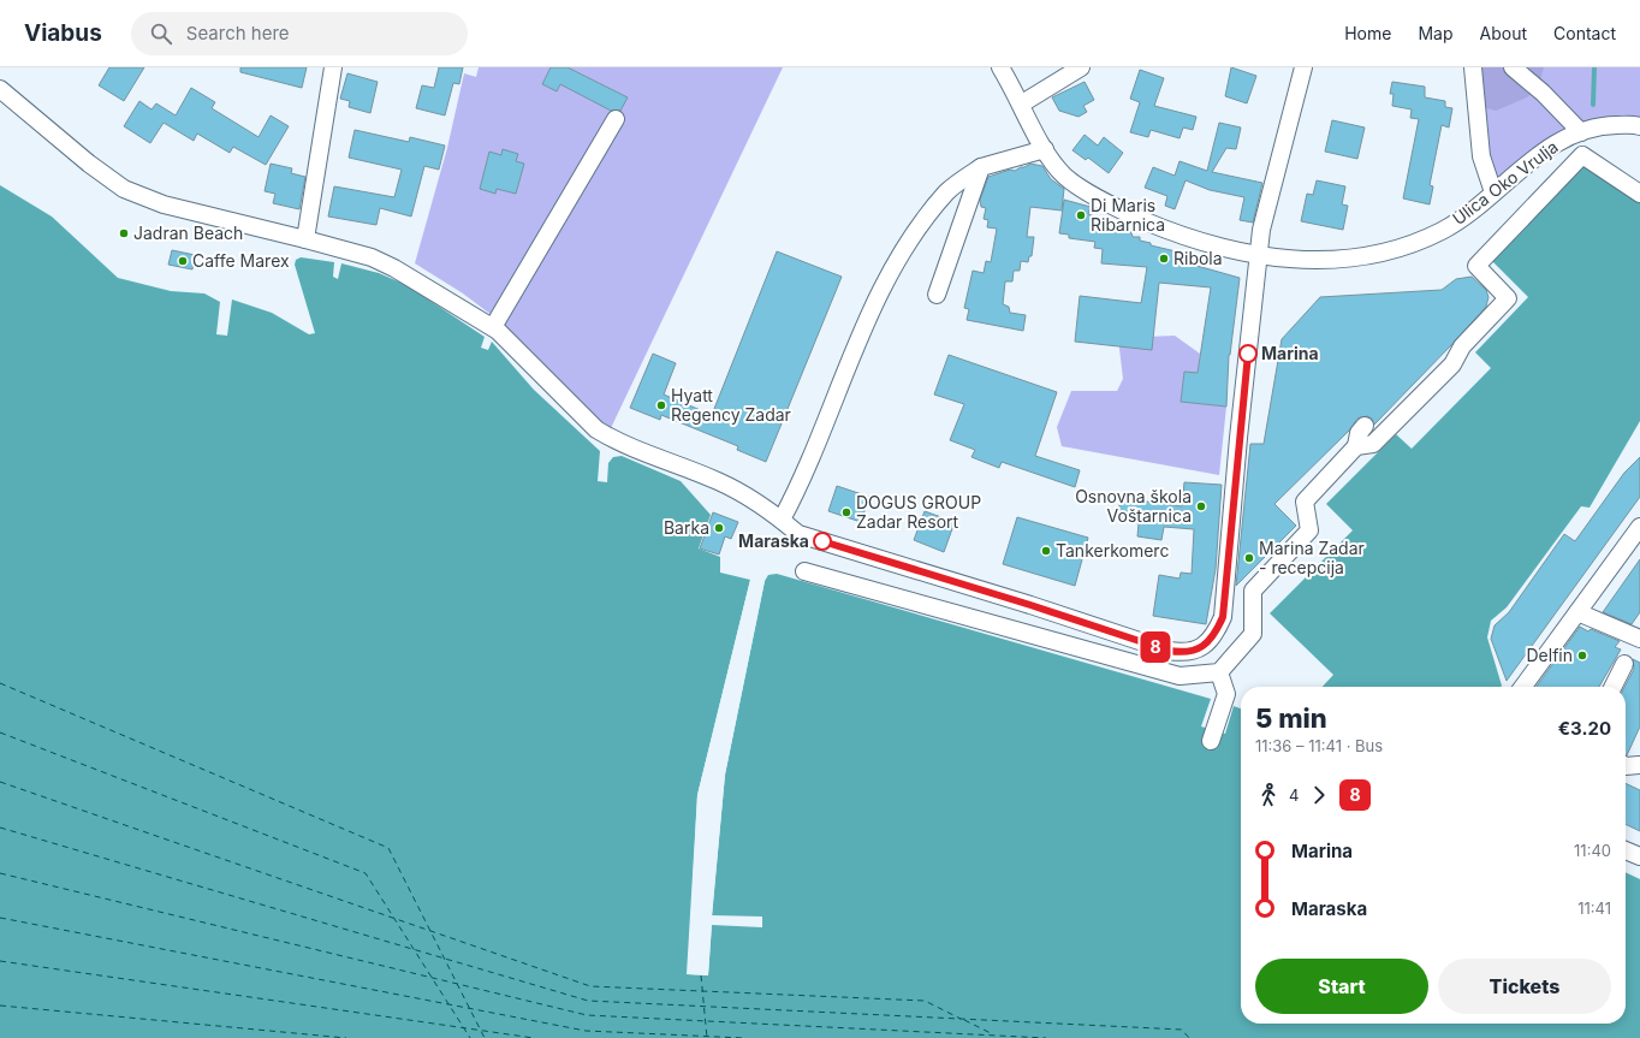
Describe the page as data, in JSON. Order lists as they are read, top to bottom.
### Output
{
  "streets": {
    "street": ["Ulica Oko Vrulja"]
  },
  "places": [
    "Di Maris Ribarnica",
    "Jadran Beach",
    "Ribola",
    "Caffe Marex",
    "Marina",
    "Hyatt Regency Zadar",
    "Osnovna škola Voštarnica",
    "DOGUS GROUP Zadar Resort",
    "Barka",
    "Maraska",
    "Tankerkomerc",
    "Marina Zadar - recepcija",
    "Delfin"
  ],
  "lines": ["bus line 8"],
  "page": {
    "header": "Viabus",
    "search": "Search here",
    "nav": [
      "Home",
      "Map",
      "About",
      "Contact"
    ],
    "on_map": "8",
    "heading": ["5 min", "11:36 – 11:41 · Bus", "€3.20"],
    "legs": ["4", "8"],
    "list": [
      {
        "name": "Marina",
        "value": "11:40"
      },
      {
        "name": "Maraska",
        "value": "11:41"
      }
    ],
    "buttons": ["Start", "Tickets"]
  }
}
